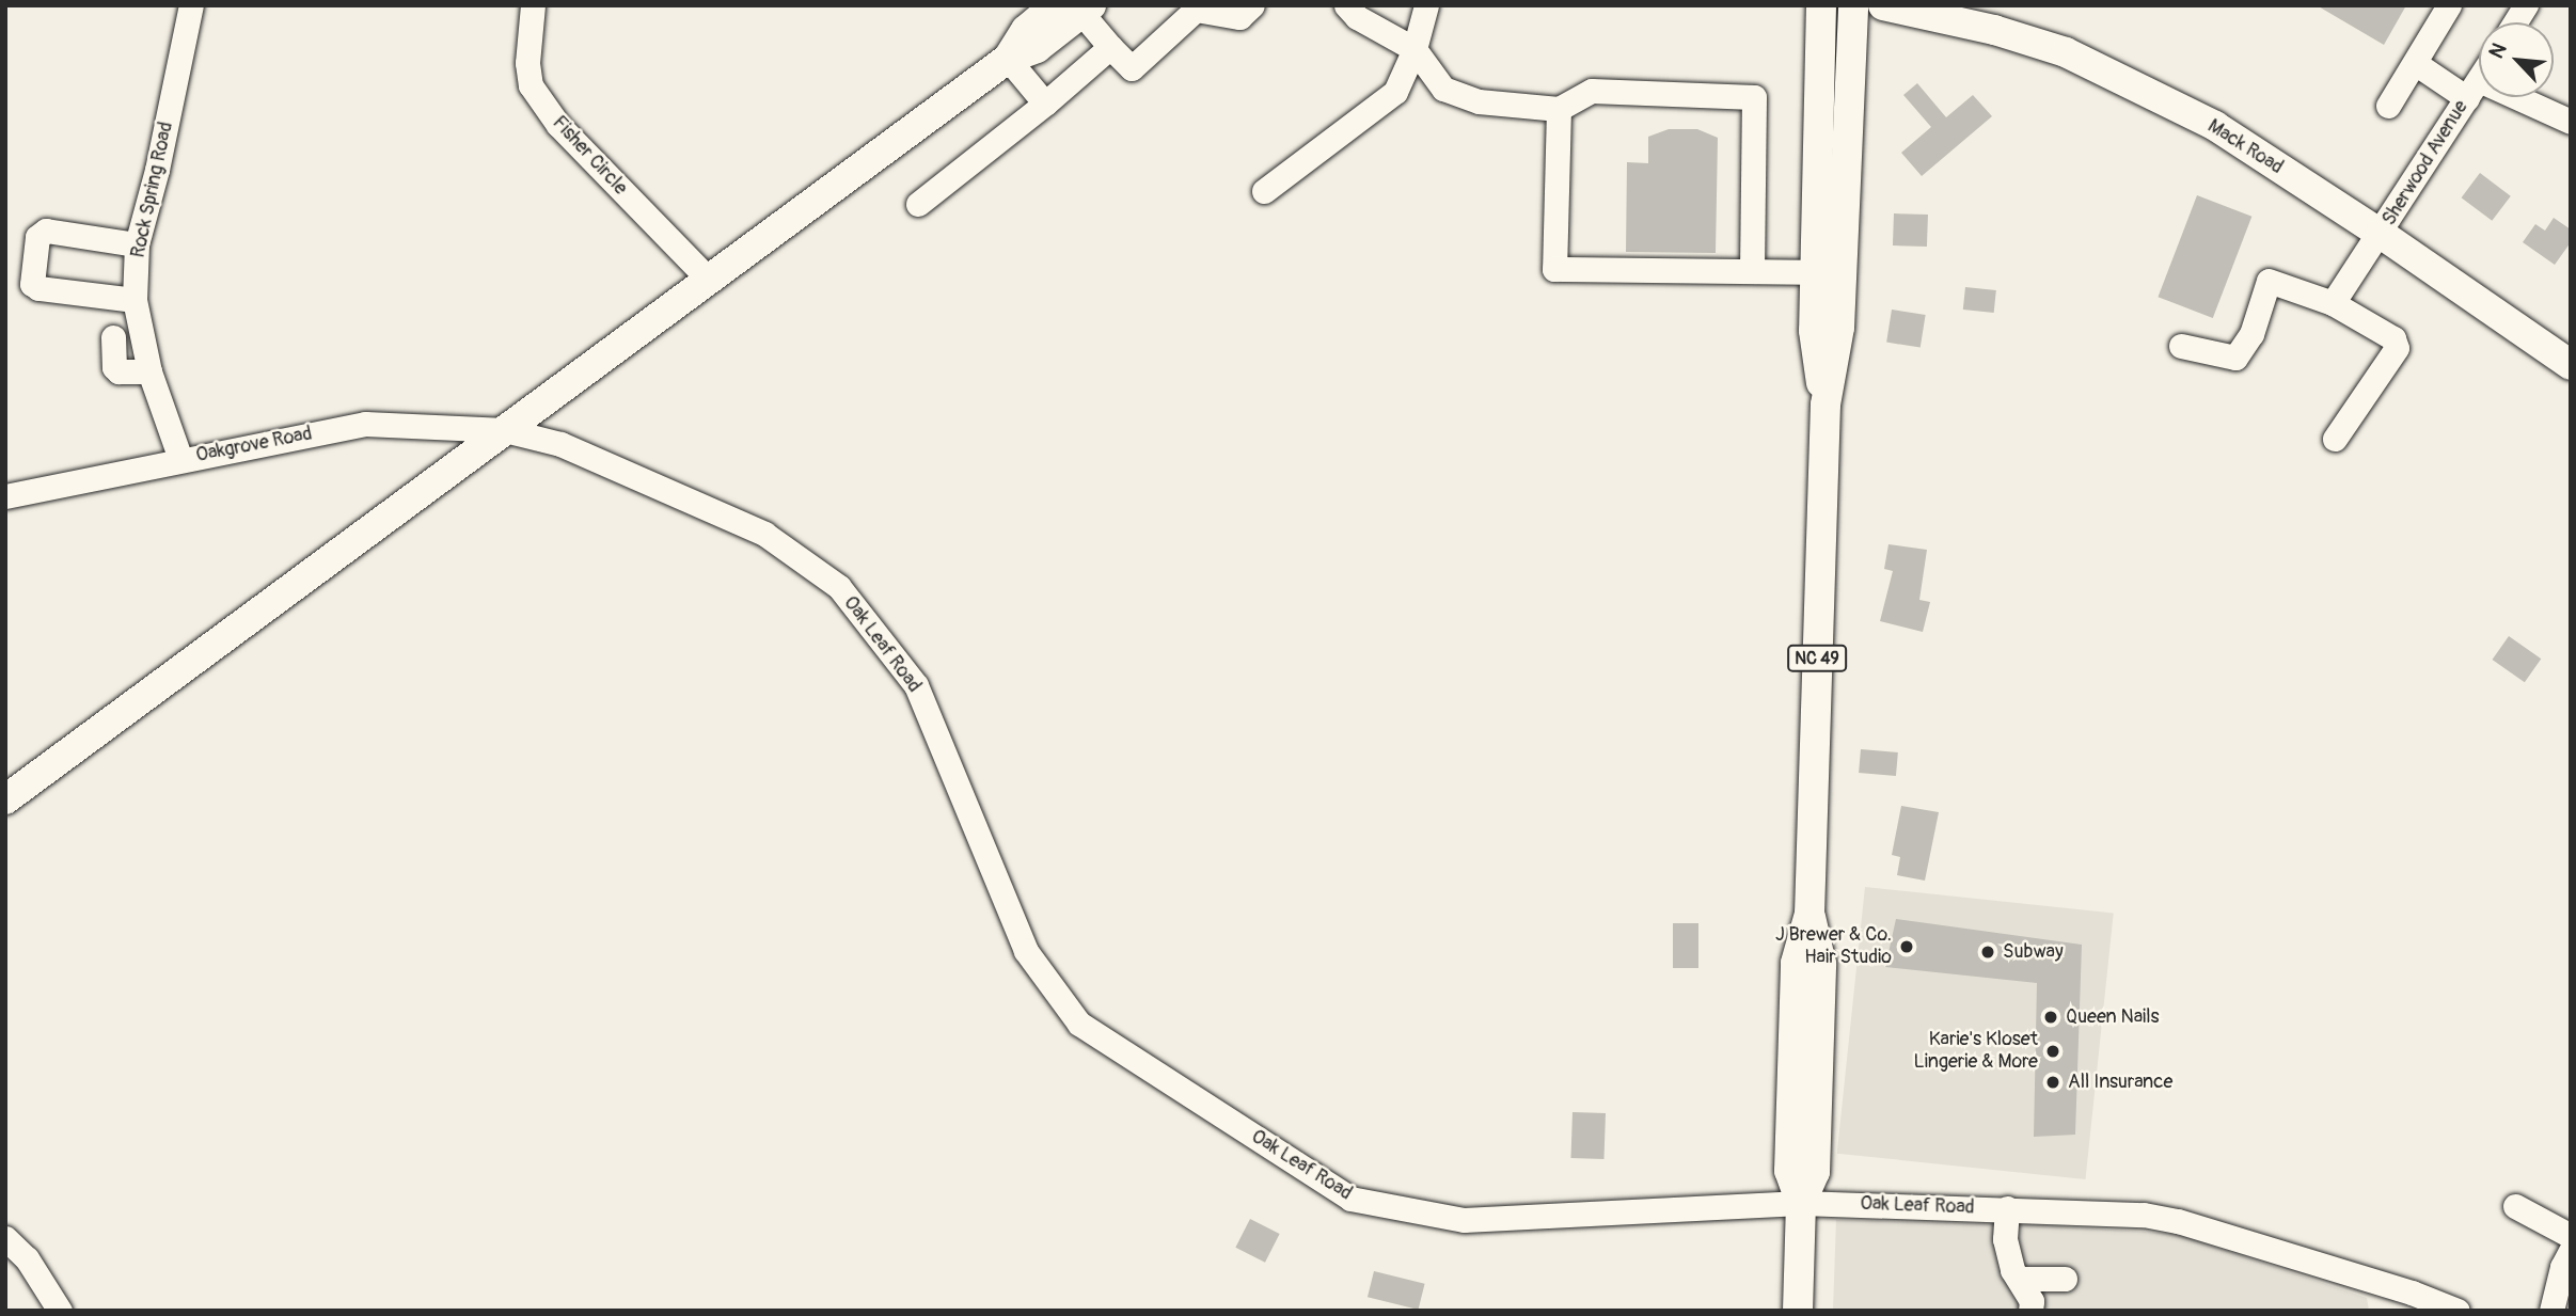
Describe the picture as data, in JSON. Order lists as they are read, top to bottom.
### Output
{
  "streets": {
    "main road": ["Mack Road", "NC 49"],
    "street": [
      "Fisher Circle",
      "Sherwood Avenue",
      "Rock Spring Road",
      "Oakgrove Road",
      "Oak Leaf Road"
    ]
  },
  "crossings": [
    ["Mack Road", "Sherwood Avenue"],
    ["Rock Spring Road", "Oakgrove Road"],
    ["Oakgrove Road", "Oak Leaf Road"],
    ["Oak Leaf Road", "NC 49"]
  ],
  "places": [
    "J Brewer & Co. Hair Studio",
    "Subway",
    "Queen Nails",
    "Karie's Kloset Lingerie & More",
    "All Insurance"
  ],
  "north": "top left"
}
